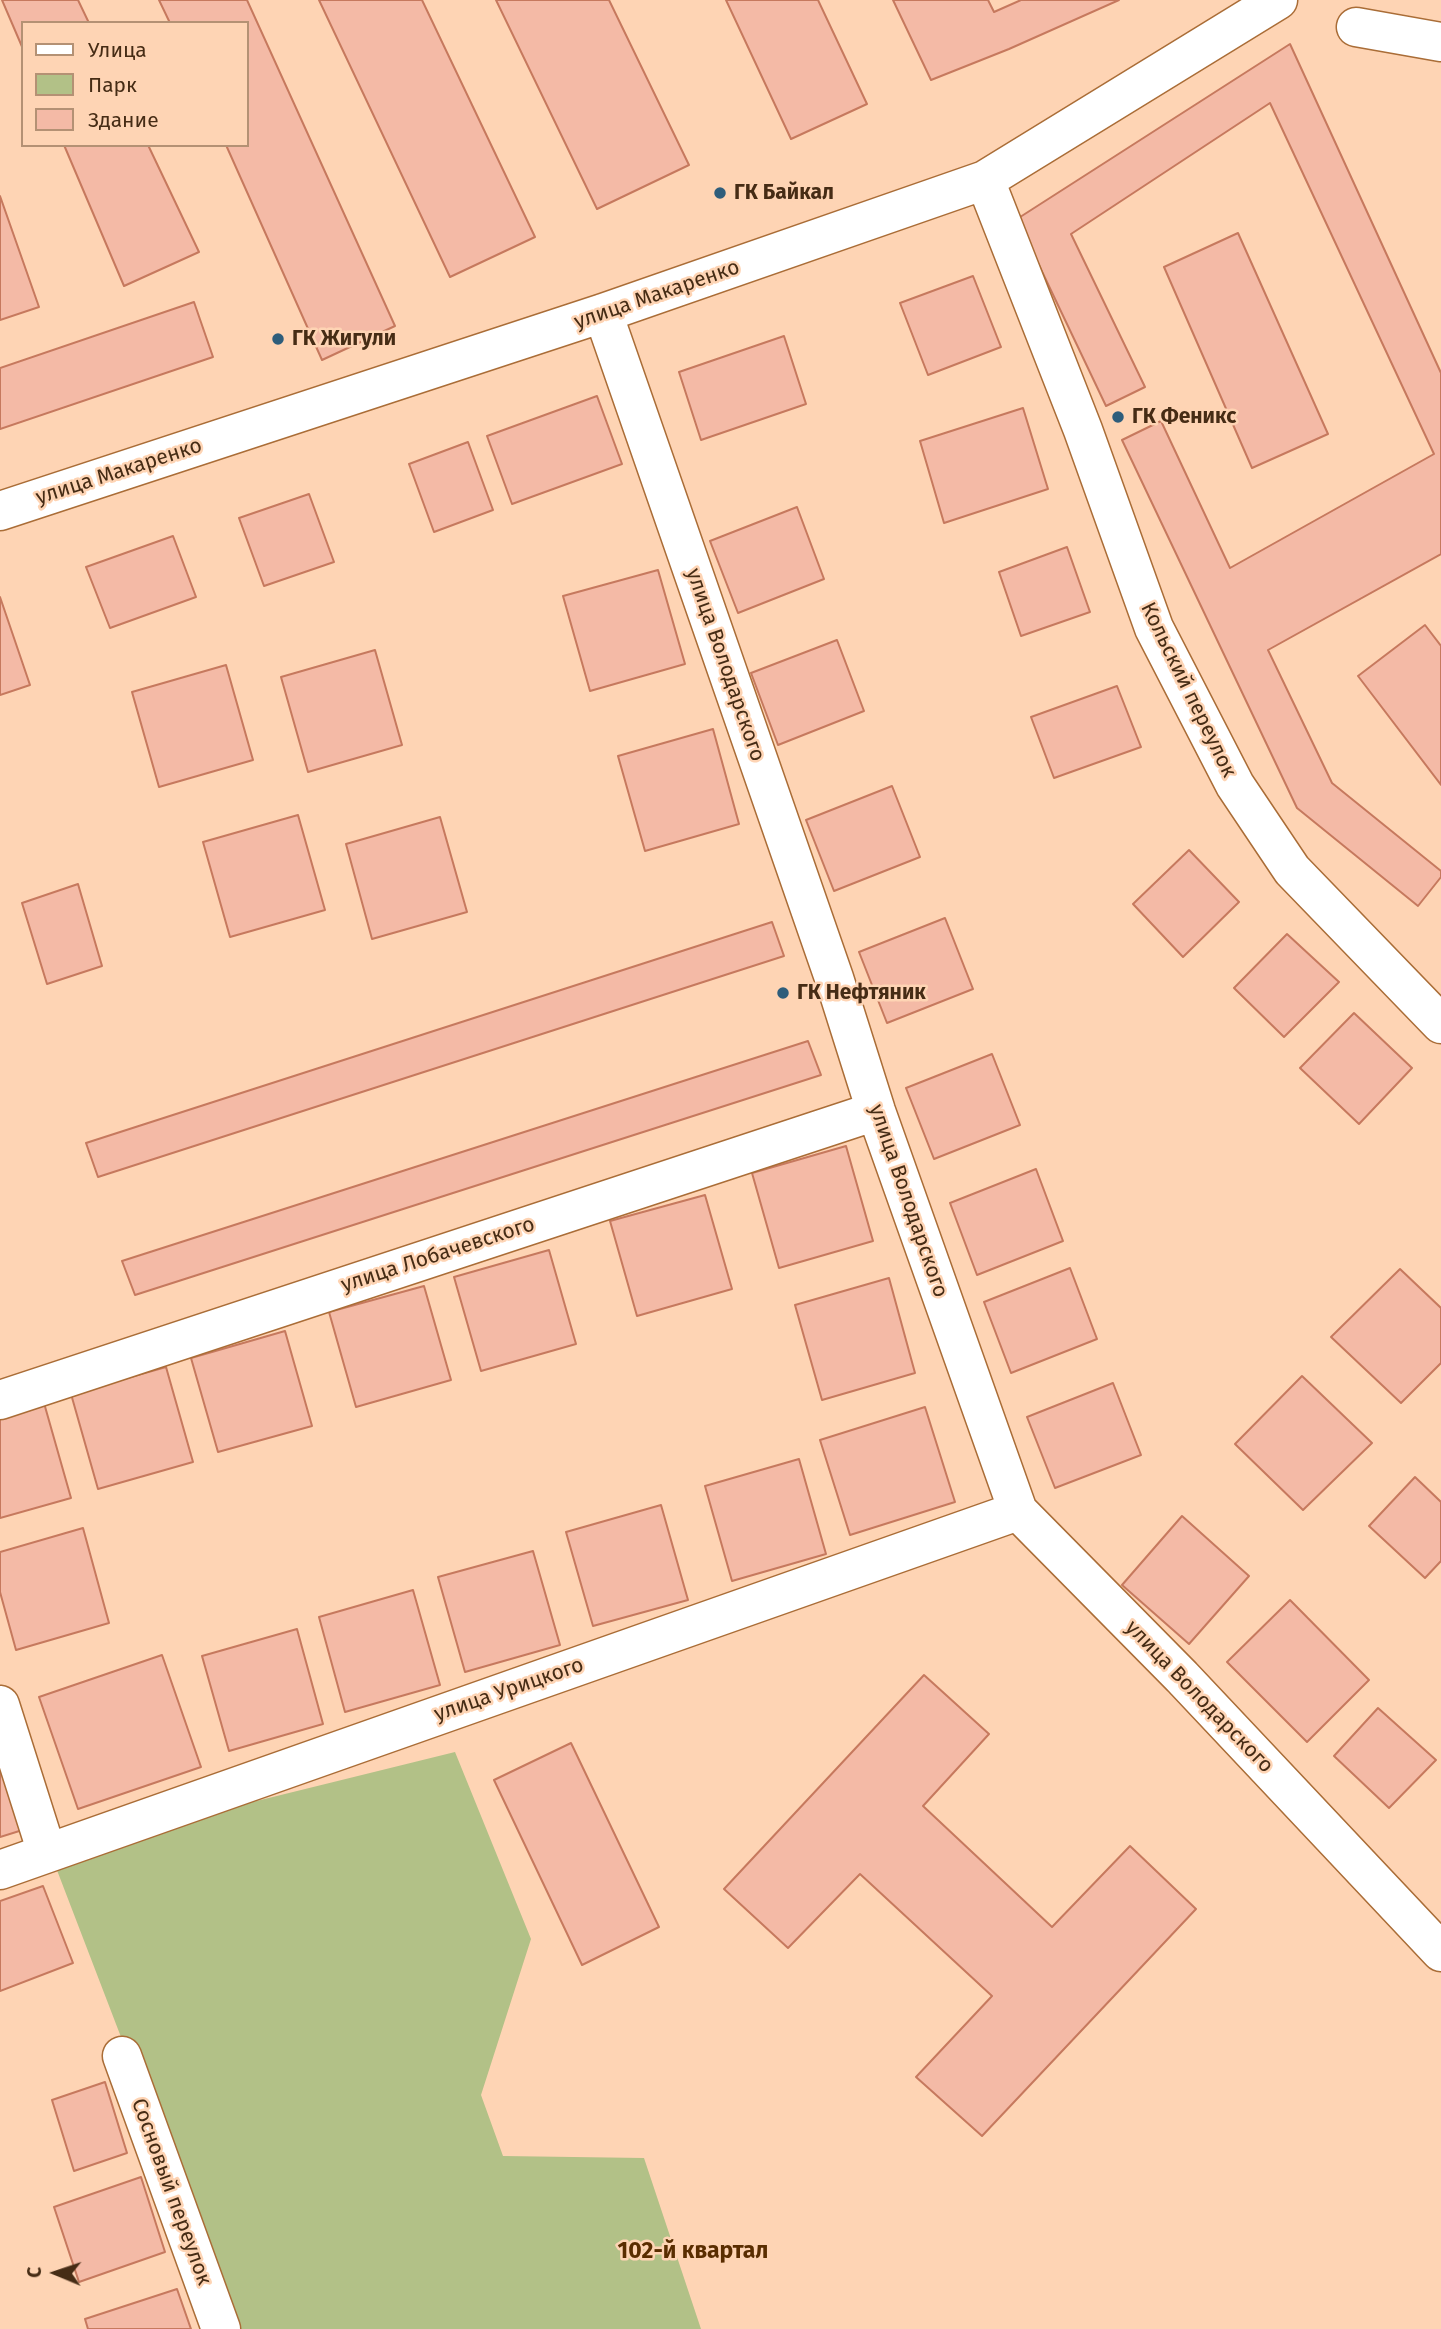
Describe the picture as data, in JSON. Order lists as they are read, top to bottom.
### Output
{
  "streets": {
    "street": [
      "улица Макаренко",
      "улица Володарского",
      "Кольский переулок",
      "улица Лобачевского",
      "улица Урицкого",
      "Сосновый переулок"
    ]
  },
  "crossings": [
    ["улица Макаренко", "улица Володарского"],
    ["улица Макаренко", "Кольский переулок"],
    ["улица Володарского", "улица Лобачевского"],
    ["улица Володарского", "улица Урицкого"]
  ],
  "districts": ["102-й квартал"],
  "places": [
    "ГК Байкал",
    "ГК Жигули",
    "ГК Феникс",
    "ГК Нефтяник"
  ],
  "legend": ["Улица", "Парк", "Здание"],
  "north": "left"
}
